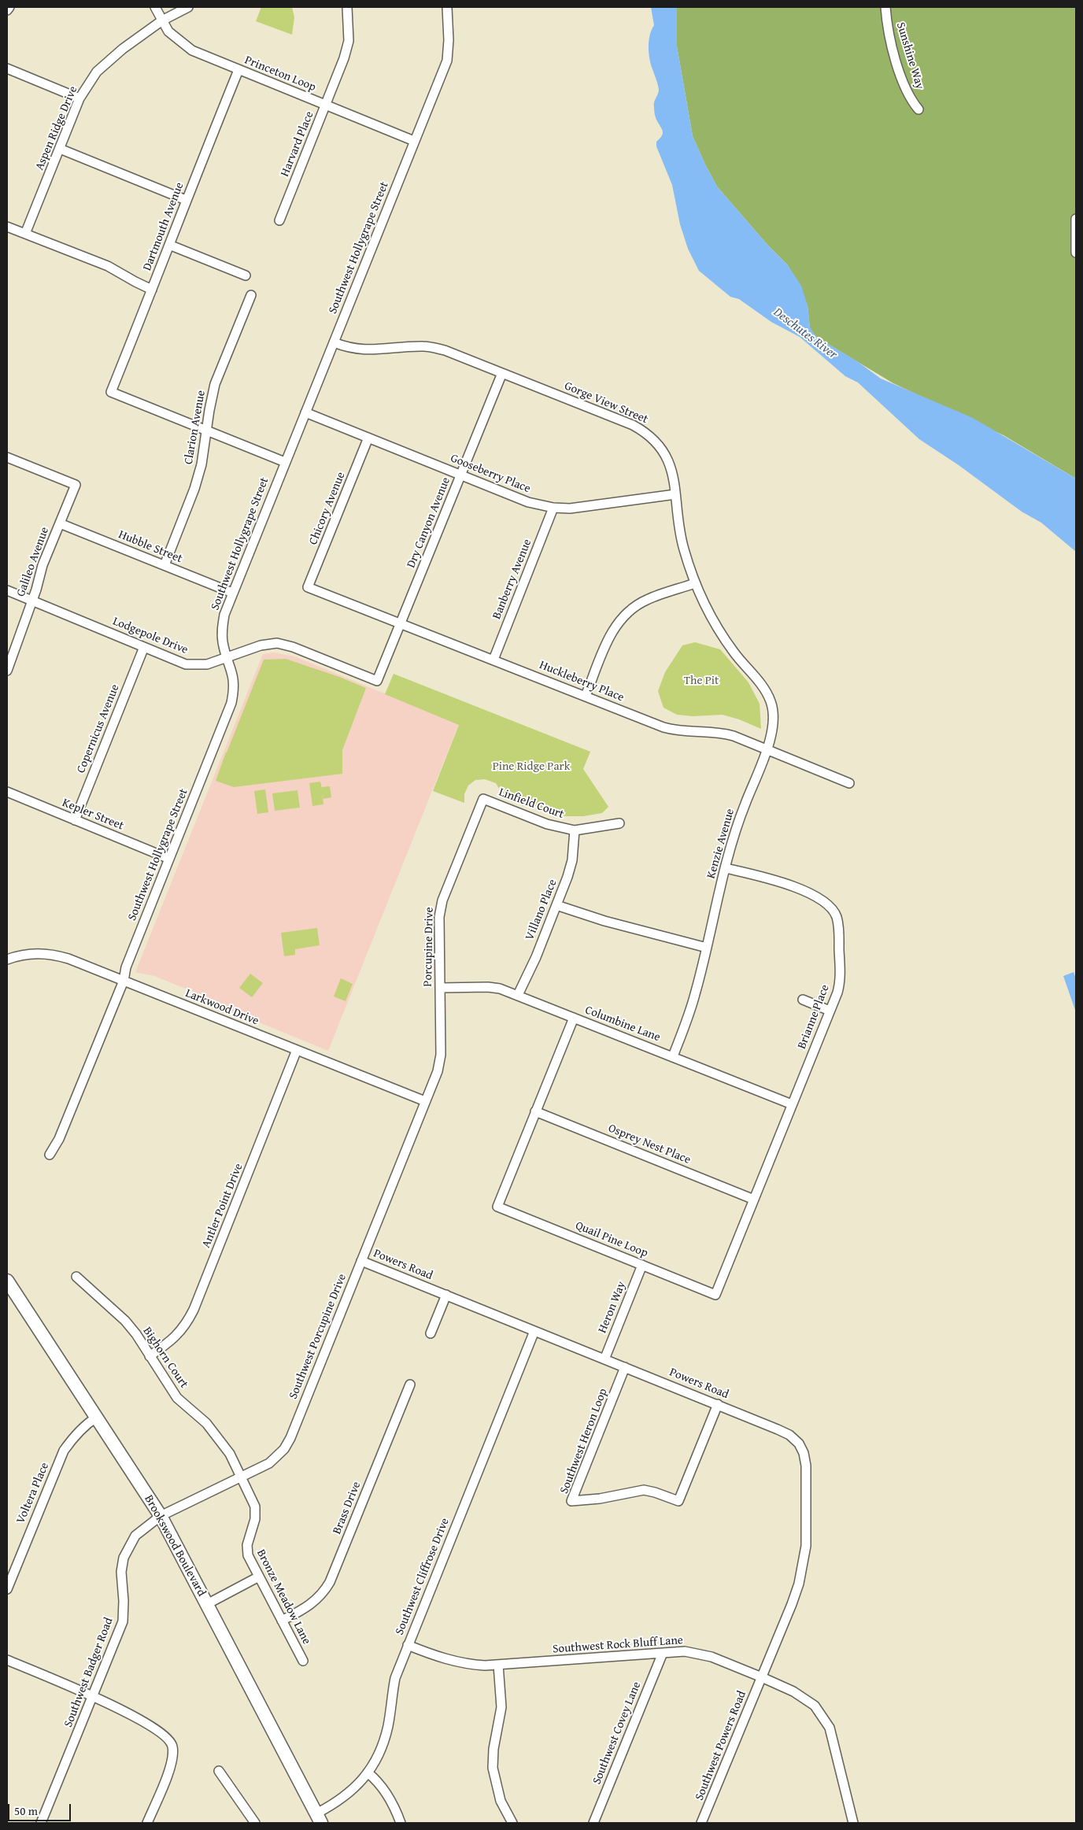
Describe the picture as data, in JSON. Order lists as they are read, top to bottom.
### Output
{
  "streets": {
    "main road": ["Brookswood Boulevard"],
    "street": [
      "Sunshine Way",
      "Princeton Loop",
      "Aspen Ridge Drive",
      "Harvard Place",
      "Dartmouth Avenue",
      "Southwest Hollygrape Street",
      "Gorge View Street",
      "Clarion Avenue",
      "Gooseberry Place",
      "Chicory Avenue",
      "Dry Canyon Avenue",
      "Hubble Street",
      "Galileo Avenue",
      "Banberry Avenue",
      "Lodgepole Drive",
      "Huckleberry Place",
      "Copernicus Avenue",
      "Linfield Court",
      "Kepler Street",
      "Kenzie Avenue",
      "Villano Place",
      "Porcupine Drive",
      "Larkwood Drive",
      "Brianne Place",
      "Columbine Lane",
      "Osprey Nest Place",
      "Antler Point Drive",
      "Quail Pine Loop",
      "Powers Road",
      "Heron Way",
      "Southwest Porcupine Drive",
      "Bighorn Court",
      "Southwest Heron Loop",
      "Voltera Place",
      "Brass Drive",
      "Southwest Cliffrose Drive",
      "Bronze Meadow Lane",
      "Southwest Rock Bluff Lane",
      "Southwest Badger Road",
      "Southwest Covey Lane",
      "Southwest Powers Road"
    ]
  },
  "crossings": [
    ["Princeton Loop", "Aspen Ridge Drive"],
    ["Princeton Loop", "Harvard Place"],
    ["Princeton Loop", "Dartmouth Avenue"],
    ["Princeton Loop", "Southwest Hollygrape Street"],
    ["Dartmouth Avenue", "Clarion Avenue"],
    ["Southwest Hollygrape Street", "Gorge View Street"],
    ["Southwest Hollygrape Street", "Gooseberry Place"],
    ["Southwest Hollygrape Street", "Hubble Street"],
    ["Southwest Hollygrape Street", "Lodgepole Drive"],
    ["Southwest Hollygrape Street", "Kepler Street"],
    ["Southwest Hollygrape Street", "Larkwood Drive"],
    ["Gorge View Street", "Gooseberry Place"],
    ["Gorge View Street", "Dry Canyon Avenue"],
    ["Gorge View Street", "Huckleberry Place"],
    ["Gorge View Street", "Kenzie Avenue"],
    ["Clarion Avenue", "Hubble Street"],
    ["Gooseberry Place", "Chicory Avenue"],
    ["Gooseberry Place", "Dry Canyon Avenue"],
    ["Gooseberry Place", "Banberry Avenue"],
    ["Chicory Avenue", "Huckleberry Place"],
    ["Dry Canyon Avenue", "Lodgepole Drive"],
    ["Dry Canyon Avenue", "Huckleberry Place"],
    ["Hubble Street", "Galileo Avenue"],
    ["Galileo Avenue", "Lodgepole Drive"],
    ["Banberry Avenue", "Huckleberry Place"],
    ["Lodgepole Drive", "Copernicus Avenue"],
    ["Huckleberry Place", "Kenzie Avenue"],
    ["Copernicus Avenue", "Kepler Street"],
    ["Linfield Court", "Villano Place"],
    ["Linfield Court", "Porcupine Drive"],
    ["Kenzie Avenue", "Brianne Place"],
    ["Kenzie Avenue", "Columbine Lane"],
    ["Villano Place", "Columbine Lane"],
    ["Porcupine Drive", "Larkwood Drive"],
    ["Porcupine Drive", "Columbine Lane"],
    ["Porcupine Drive", "Southwest Porcupine Drive"],
    ["Larkwood Drive", "Antler Point Drive"],
    ["Larkwood Drive", "Southwest Porcupine Drive"],
    ["Brianne Place", "Columbine Lane"],
    ["Brianne Place", "Quail Pine Loop"],
    ["Columbine Lane", "Quail Pine Loop"],
    ["Osprey Nest Place", "Quail Pine Loop"],
    ["Antler Point Drive", "Bighorn Court"],
    ["Quail Pine Loop", "Heron Way"],
    ["Powers Road", "Heron Way"],
    ["Powers Road", "Southwest Porcupine Drive"],
    ["Powers Road", "Southwest Heron Loop"],
    ["Powers Road", "Southwest Cliffrose Drive"],
    ["Powers Road", "Southwest Rock Bluff Lane"],
    ["Powers Road", "Southwest Powers Road"],
    ["Southwest Porcupine Drive", "Bighorn Court"],
    ["Southwest Porcupine Drive", "Brookswood Boulevard"],
    ["Southwest Porcupine Drive", "Bronze Meadow Lane"],
    ["Southwest Porcupine Drive", "Southwest Badger Road"],
    ["Bighorn Court", "Bronze Meadow Lane"],
    ["Voltera Place", "Brookswood Boulevard"],
    ["Brass Drive", "Bronze Meadow Lane"],
    ["Brookswood Boulevard", "Southwest Cliffrose Drive"],
    ["Brookswood Boulevard", "Southwest Badger Road"],
    ["Southwest Cliffrose Drive", "Southwest Rock Bluff Lane"],
    ["Southwest Rock Bluff Lane", "Southwest Covey Lane"],
    ["Southwest Rock Bluff Lane", "Southwest Powers Road"]
  ],
  "water": ["Deschutes River"],
  "parks": ["The Pit", "Pine Ridge Park"],
  "scale_bar": "50 m"
}
